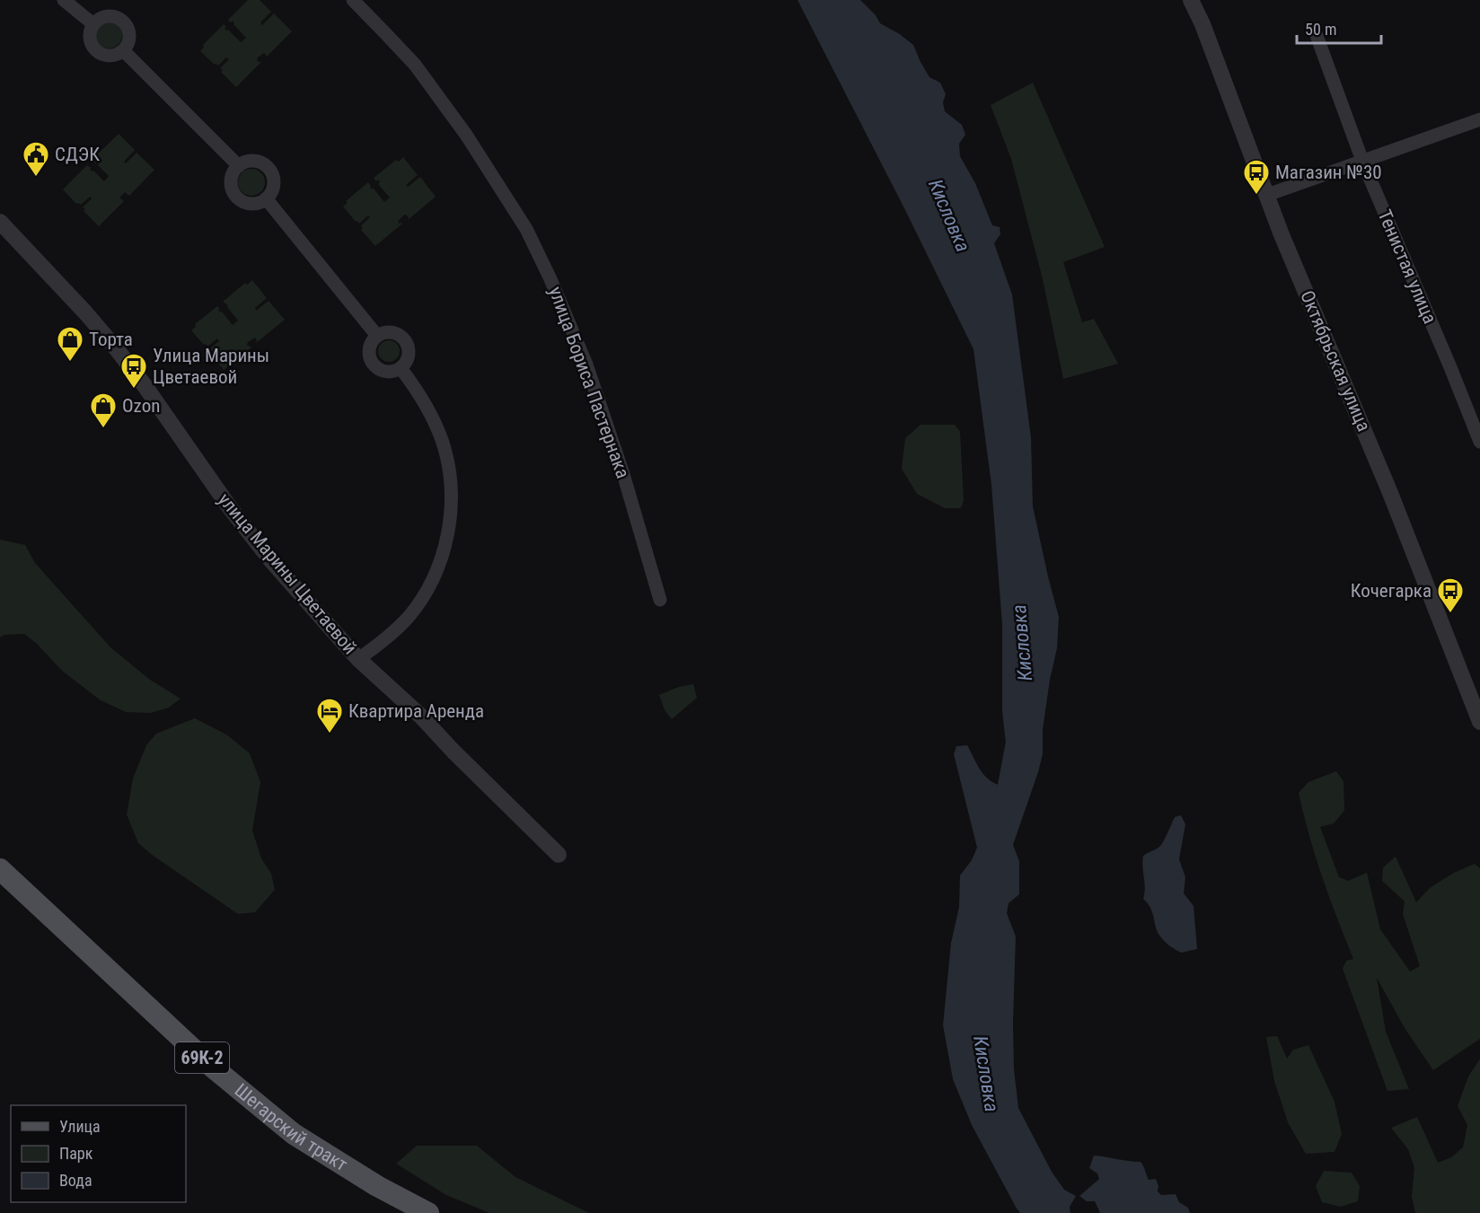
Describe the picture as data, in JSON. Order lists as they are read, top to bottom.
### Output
{
  "streets": {
    "main road": ["69К-2", "Шегарский тракт"],
    "street": [
      "Тенистая улица",
      "Октябрьская улица",
      "улица Бориса Пастернака",
      "улица Марины Цветаевой"
    ]
  },
  "water": ["Кисловка"],
  "places": {
    "public building": ["СДЭК"],
    "bus stop": ["Магазин №30", "Улица Марины Цветаевой", "Кочегарка"],
    "shop": ["Торта", "Ozon"],
    "hotel": ["Квартира Аренда"]
  },
  "legend": ["Улица", "Парк", "Вода"],
  "scale_bar": "50 m"
}
